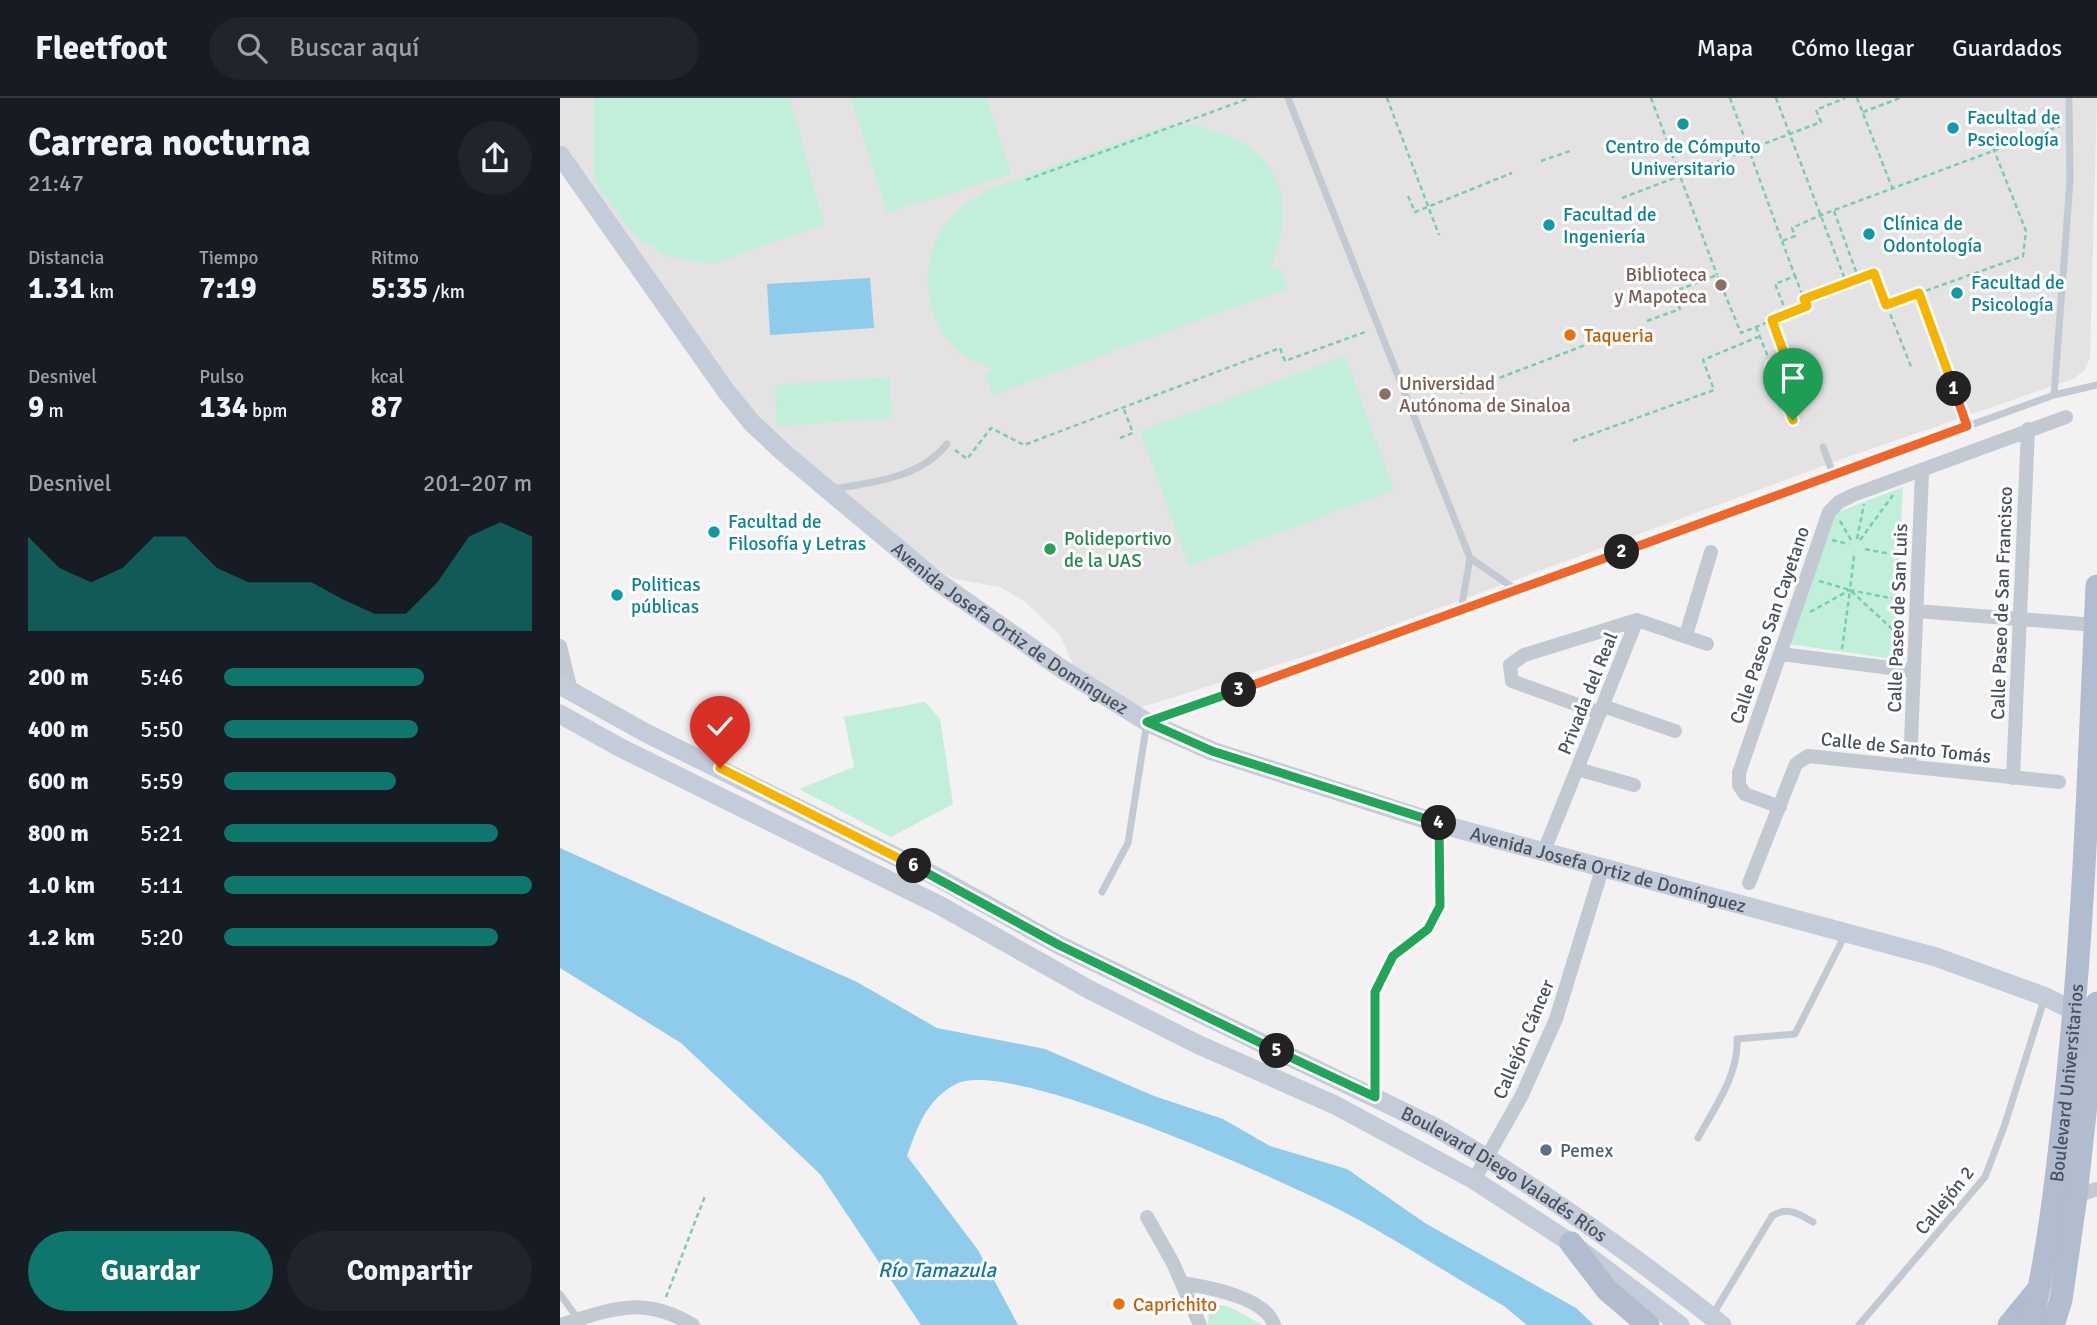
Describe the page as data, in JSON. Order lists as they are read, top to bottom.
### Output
{
  "streets": {
    "main road": ["Avenida Josefa Ortiz de Domínguez", "Boulevard Universitarios", "Boulevard Diego Valadés Ríos"],
    "street": [
      "Calle Paseo de San Francisco",
      "Calle Paseo de San Luis",
      "Calle Paseo San Cayetano",
      "Privada del Real",
      "Calle de Santo Tomás",
      "Callejón Cáncer"
    ],
    "lane": ["Callejón 2"]
  },
  "crossings": [
    ["Calle Paseo de San Francisco", "Calle Paseo San Cayetano"],
    ["Calle Paseo de San Francisco", "Calle de Santo Tomás"],
    ["Calle Paseo de San Luis", "Calle Paseo San Cayetano"],
    ["Calle Paseo de San Luis", "Calle de Santo Tomás"],
    ["Calle Paseo San Cayetano", "Calle de Santo Tomás"],
    ["Avenida Josefa Ortiz de Domínguez", "Privada del Real"],
    ["Avenida Josefa Ortiz de Domínguez", "Callejón Cáncer"],
    ["Avenida Josefa Ortiz de Domínguez", "Boulevard Universitarios"],
    ["Avenida Josefa Ortiz de Domínguez", "Callejón 2"],
    ["Callejón Cáncer", "Boulevard Diego Valadés Ríos"]
  ],
  "water": ["Río Tamazula"],
  "places": [
    "Centro de Cómputo Universitario",
    "Facultad de Pscicología",
    "Facultad de Ingeniería",
    "Clínica de Odontología",
    "Biblioteca y Mapoteca",
    "Facultad de Psicología",
    "Taqueria",
    "Universidad Autónoma de Sinaloa",
    "Facultad de Filosofía y Letras",
    "Polideportivo de la UAS",
    "Politicas públicas",
    "Pemex",
    "Caprichito"
  ],
  "page": {
    "header": "Fleetfoot",
    "search": "Buscar aquí",
    "nav": ["Mapa", "Cómo llegar", "Guardados"],
    "heading": ["Carrera nocturna", "21:47"],
    "stats": [
      ["Distancia", "1.31 km"],
      ["Tiempo", "7:19"],
      ["Ritmo", "5:35 /km"],
      ["Desnivel", "9 m"],
      ["Pulso", "134 bpm"],
      ["kcal", "87"]
    ],
    "pins": [
      "1",
      "2",
      "3",
      "4",
      "6",
      "5"
    ],
    "chart": ["Desnivel", "201–207 m"],
    "list": [
      {
        "name": "200 m",
        "note": "5:46"
      },
      {
        "name": "400 m",
        "note": "5:50"
      },
      {
        "name": "600 m",
        "note": "5:59"
      },
      {
        "name": "800 m",
        "note": "5:21"
      },
      {
        "name": "1.0 km",
        "note": "5:11"
      },
      {
        "name": "1.2 km",
        "note": "5:20"
      }
    ],
    "buttons": ["Guardar", "Compartir"]
  }
}
